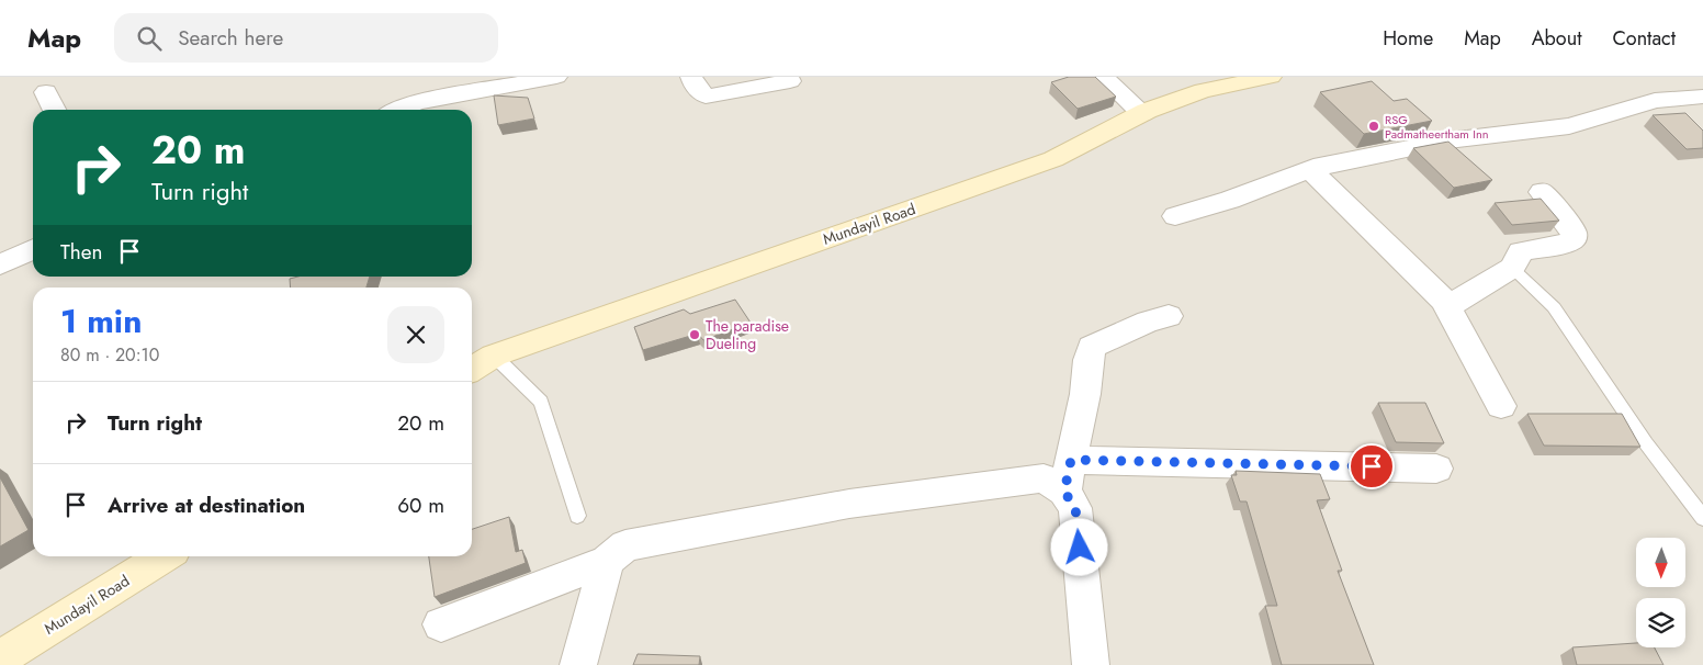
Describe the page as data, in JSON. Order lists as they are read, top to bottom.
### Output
{
  "streets": {
    "main road": ["Mundayil Road"]
  },
  "places": ["RSG Padmatheertham Inn", "The paradise Dueling"],
  "north": "bottom",
  "page": {
    "header": "Map",
    "search": "Search here",
    "nav": [
      "Home",
      "Map",
      "About",
      "Contact"
    ],
    "turn": ["20 m", "Turn right"],
    "then": "Then",
    "heading": ["1 min", "80 m · 20:10"],
    "list": [
      {
        "name": "Turn right",
        "value": "20 m"
      },
      {
        "name": "Arrive at destination",
        "value": "60 m"
      }
    ]
  }
}
